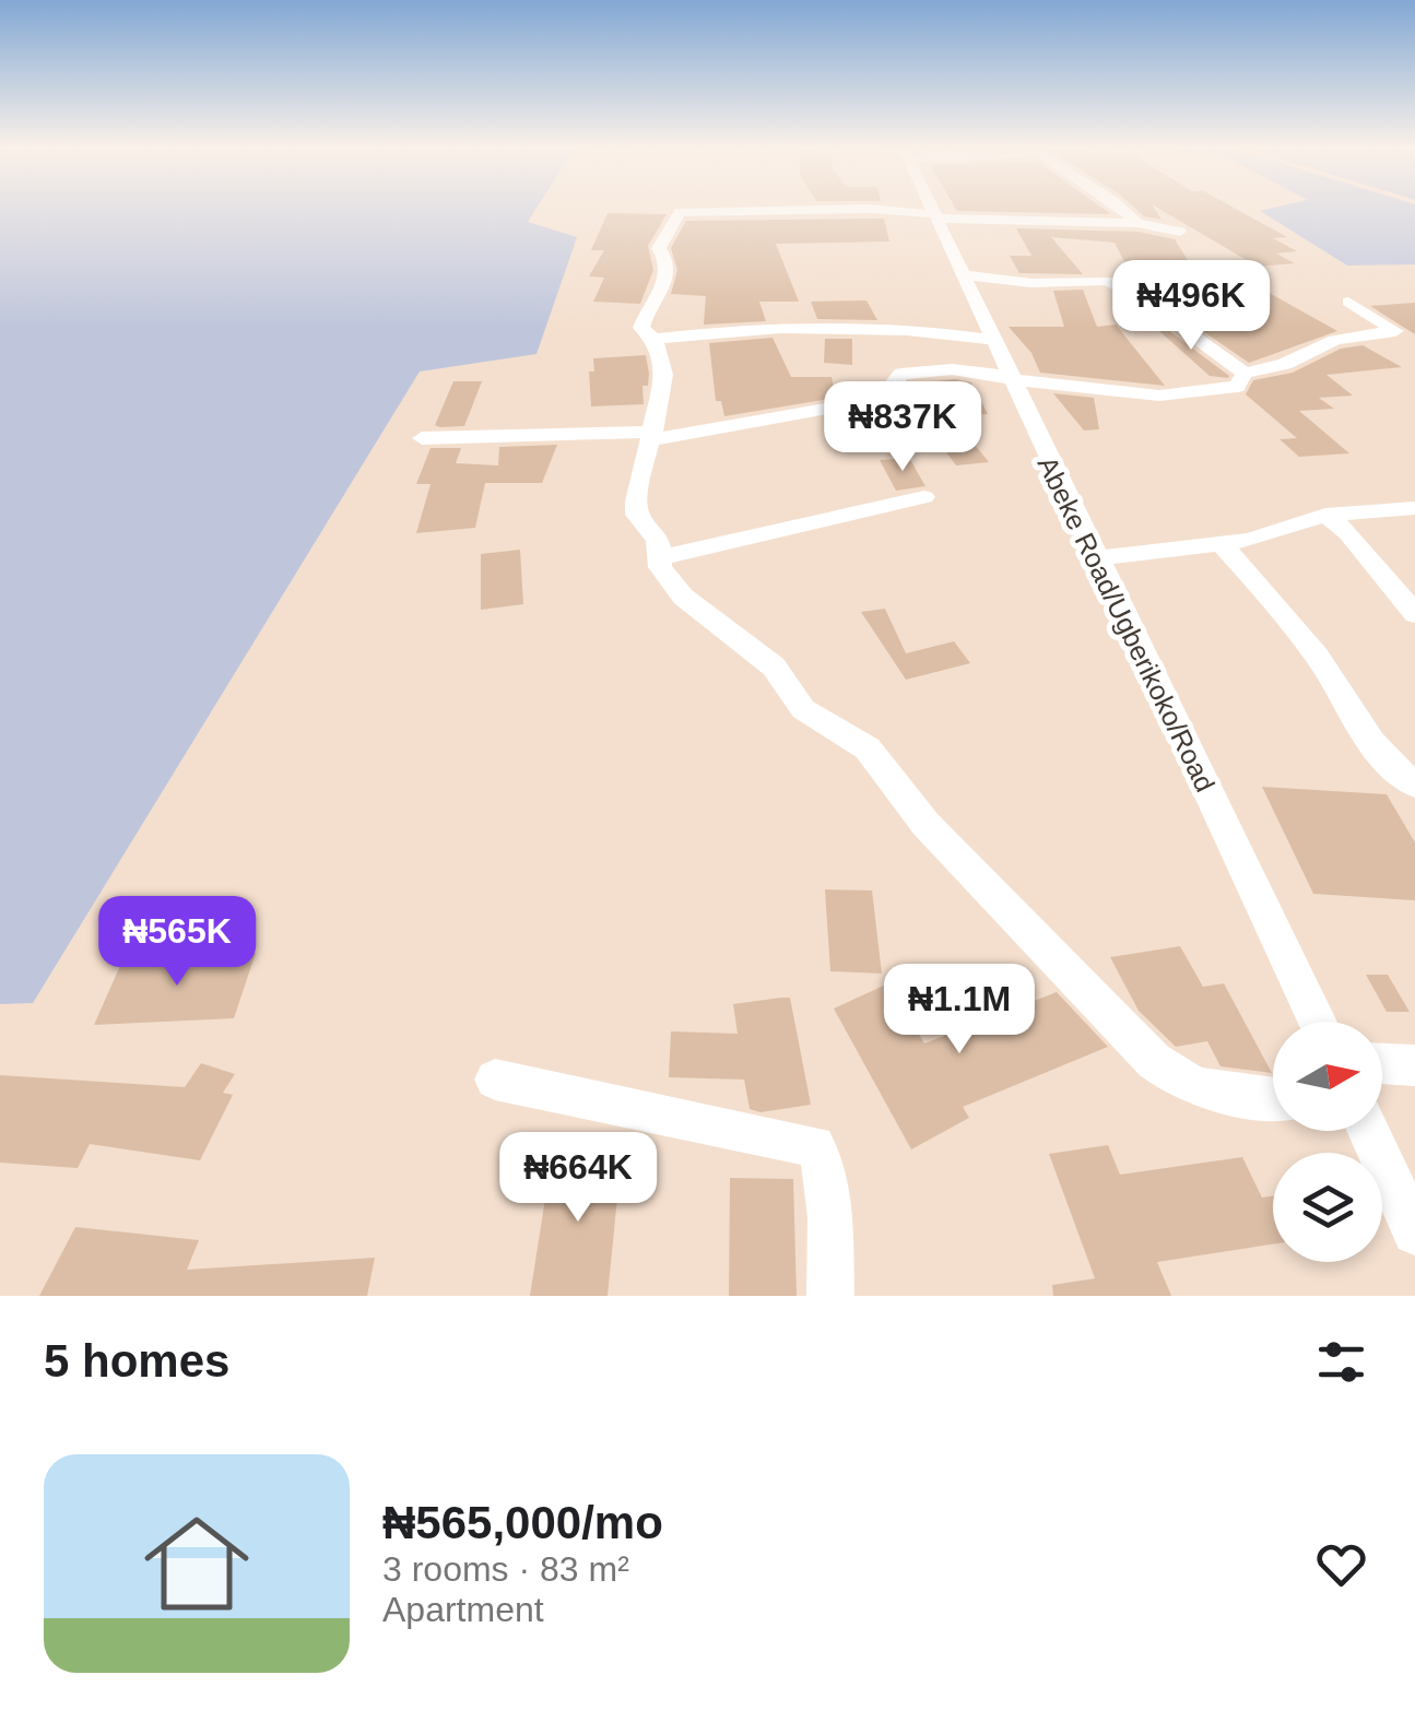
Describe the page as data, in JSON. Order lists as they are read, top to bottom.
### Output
{
  "streets": {
    "street": ["Abeke Road/Ugberikoko/Road"]
  },
  "north": "right",
  "page": {
    "price": [
      "₦496K",
      "₦837K",
      "₦565K",
      "₦1.1M",
      "₦664K"
    ],
    "heading": "5 homes",
    "list": [
      {
        "name": "₦565,000/mo",
        "note": "3 rooms · 83 m² · Apartment"
      }
    ]
  }
}
